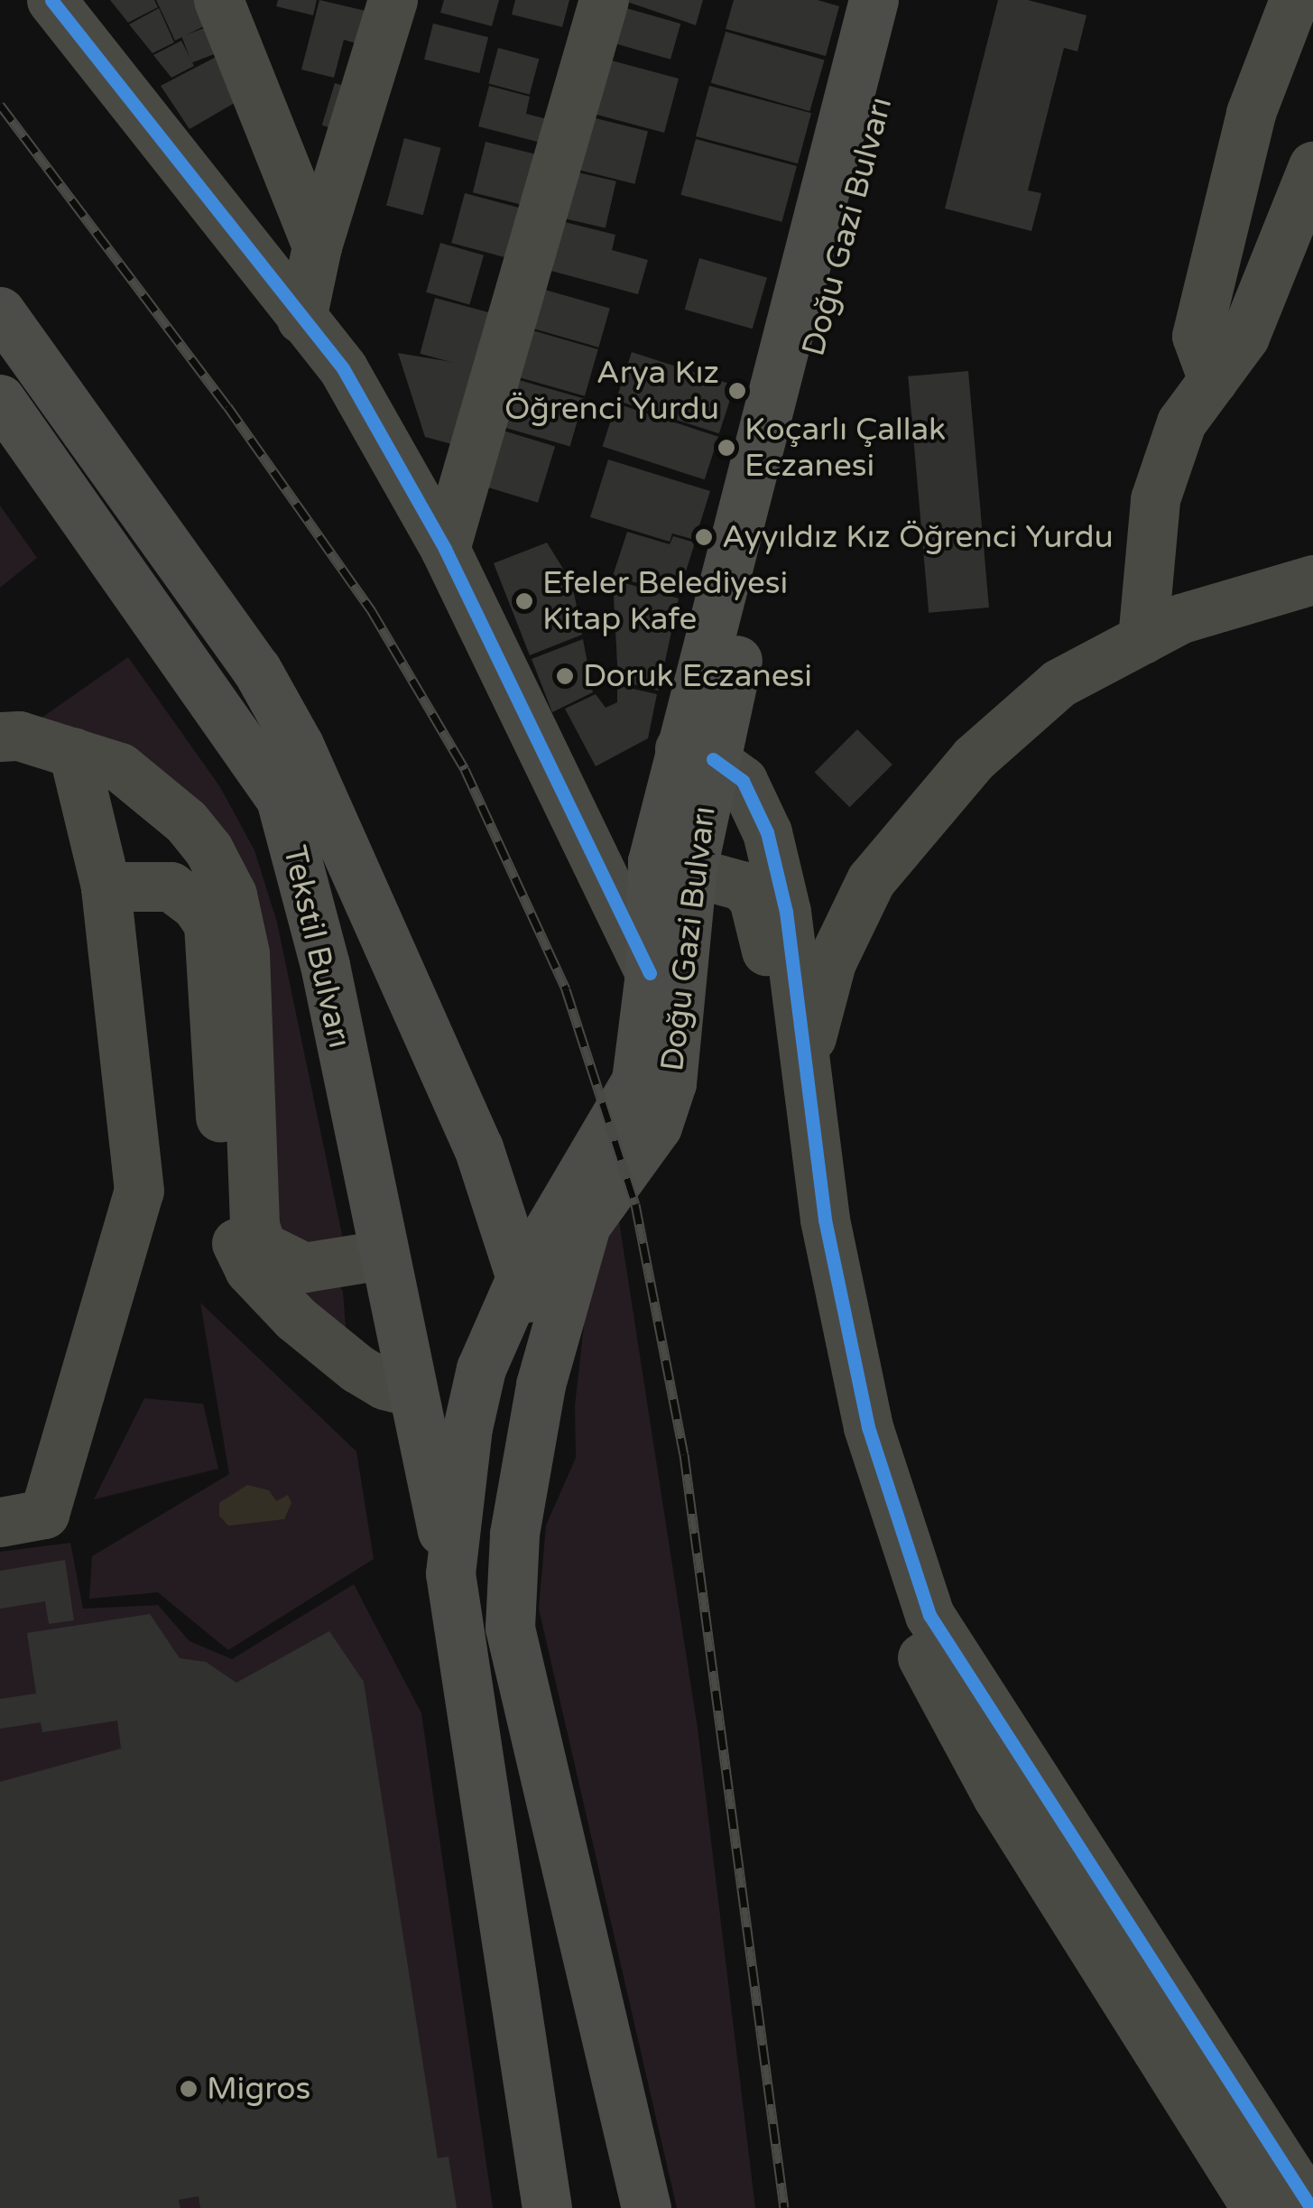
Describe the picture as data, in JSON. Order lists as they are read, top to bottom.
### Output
{
  "streets": {
    "main road": ["Doğu Gazi Bulvarı", "Tekstil Bulvarı"]
  },
  "crossings": [
    ["Doğu Gazi Bulvarı", "Tekstil Bulvarı"]
  ],
  "places": [
    "Arya Kız Öğrenci Yurdu",
    "Koçarlı Çallak Eczanesi",
    "Ayyıldız Kız Öğrenci Yurdu",
    "Efeler Belediyesi Kitap Kafe",
    "Doruk Eczanesi",
    "Migros"
  ]
}
